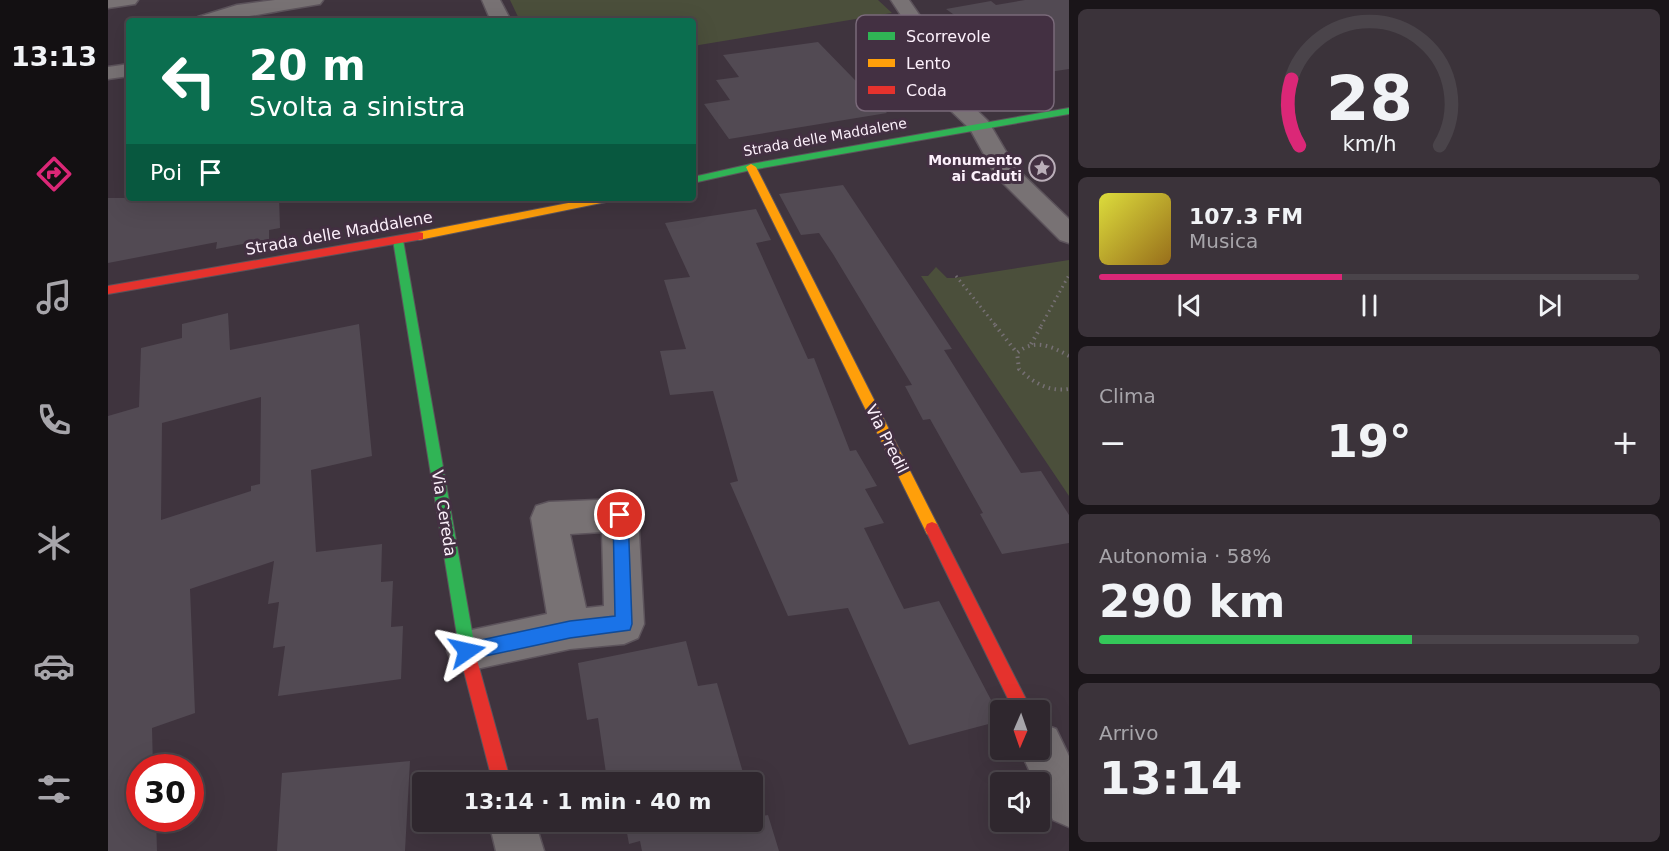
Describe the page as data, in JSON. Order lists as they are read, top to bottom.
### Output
{
  "streets": {
    "street": ["Strada delle Maddalene", "Via Predil", "Via Cereda"]
  },
  "crossings": [
    ["Strada delle Maddalene", "Via Predil"],
    ["Strada delle Maddalene", "Via Cereda"]
  ],
  "places": {
    "place": ["Monumento ai Caduti"]
  },
  "legend": ["Scorrevole", "Lento", "Coda"],
  "north": "bottom",
  "page": {
    "tabs": "13:13",
    "turn": ["20 m", "Svolta a sinistra"],
    "then": "Poi",
    "song": ["107.3 FM", "Musica"],
    "tile": [
      "Clima",
      ["Autonomia · 58%", "290 km"],
      ["Arrivo", "13:14"]
    ],
    "heat": ["−", "19°", "+"],
    "limit": "30",
    "trip": "13:14 · 1 min · 40 m",
    "gauge": ["28", "km/h"]
  }
}
